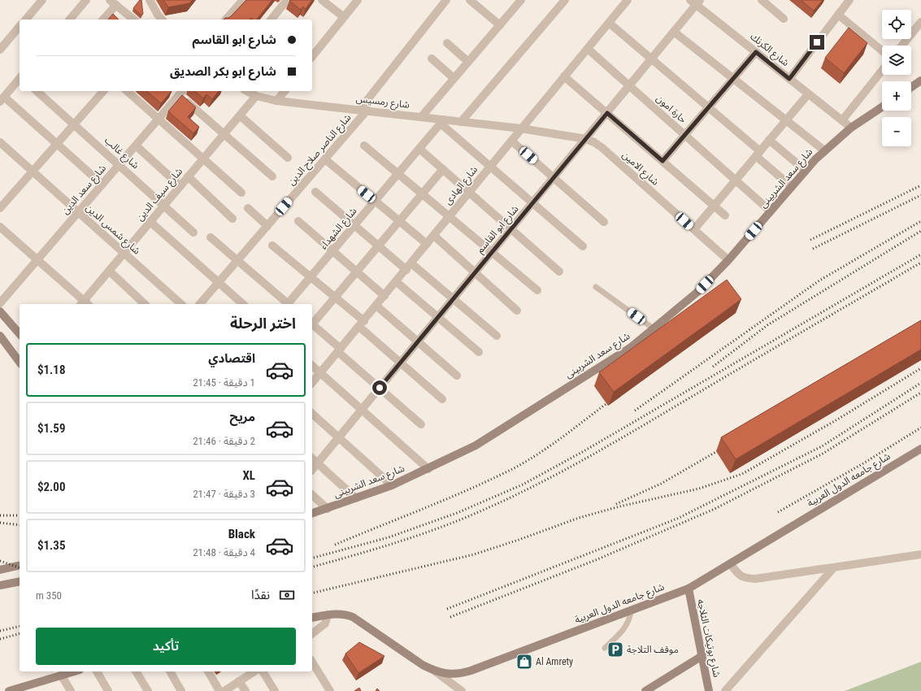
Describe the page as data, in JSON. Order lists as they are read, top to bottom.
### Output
{
  "streets": {
    "main road": ["شارع سعد الشربينى", "شارع جامعه الدول العربية", "شارع بوتيكات الثلاجه"],
    "street": [
      "شارع الكرنك",
      "شارع رمسيس",
      "حارة امون",
      "شارع الناصر صلاح الدين",
      "شارع غالب",
      "شارع الامين",
      "شارع الهادى",
      "شارع سعد الدين",
      "شارع سيف الدين",
      "شارع الشهداء",
      "شارع شمس الدين",
      "شارع ابو القاسم"
    ]
  },
  "crossings": [
    ["شارع الكرنك", "شارع سعد الشربينى"],
    ["شارع الكرنك", "شارع ابو القاسم"],
    ["شارع رمسيس", "شارع الناصر صلاح الدين"],
    ["شارع رمسيس", "شارع الامين"],
    ["شارع رمسيس", "شارع الهادى"],
    ["شارع رمسيس", "شارع سيف الدين"],
    ["شارع رمسيس", "شارع الشهداء"],
    ["حارة امون", "شارع سعد الشربينى"],
    ["حارة امون", "شارع الهادى"],
    ["حارة امون", "شارع ابو القاسم"],
    ["شارع غالب", "شارع سعد الدين"],
    ["شارع غالب", "شارع سيف الدين"],
    ["شارع الامين", "شارع سعد الشربينى"],
    ["شارع الامين", "شارع الهادى"],
    ["شارع الامين", "شارع ابو القاسم"],
    ["شارع سعد الدين", "شارع شمس الدين"],
    ["شارع سيف الدين", "شارع شمس الدين"],
    ["شارع جامعه الدول العربية", "شارع بوتيكات الثلاجه"]
  ],
  "places": {
    "parking": ["موقف التلاجة"],
    "shop": ["Al Amrety"]
  },
  "page": {
    "map_buttons": ["+", "−"],
    "banner": ["شارع ابو القاسم", "شارع ابو بكر الصديق"],
    "heading": "اختر الرحلة",
    "list": [
      {
        "name": "اقتصادي",
        "note": "1 دقيقة · 21:45",
        "value": "$1.18"
      },
      {
        "name": "مريح",
        "note": "2 دقيقة · 21:46",
        "value": "$1.59"
      },
      {
        "name": "XL",
        "note": "3 دقيقة · 21:47",
        "value": "$2.00"
      },
      {
        "name": "Black",
        "note": "4 دقيقة · 21:48",
        "value": "$1.35"
      }
    ],
    "pay": ["نقدًا", "350 m"],
    "buttons": "تأكيد"
  }
}
